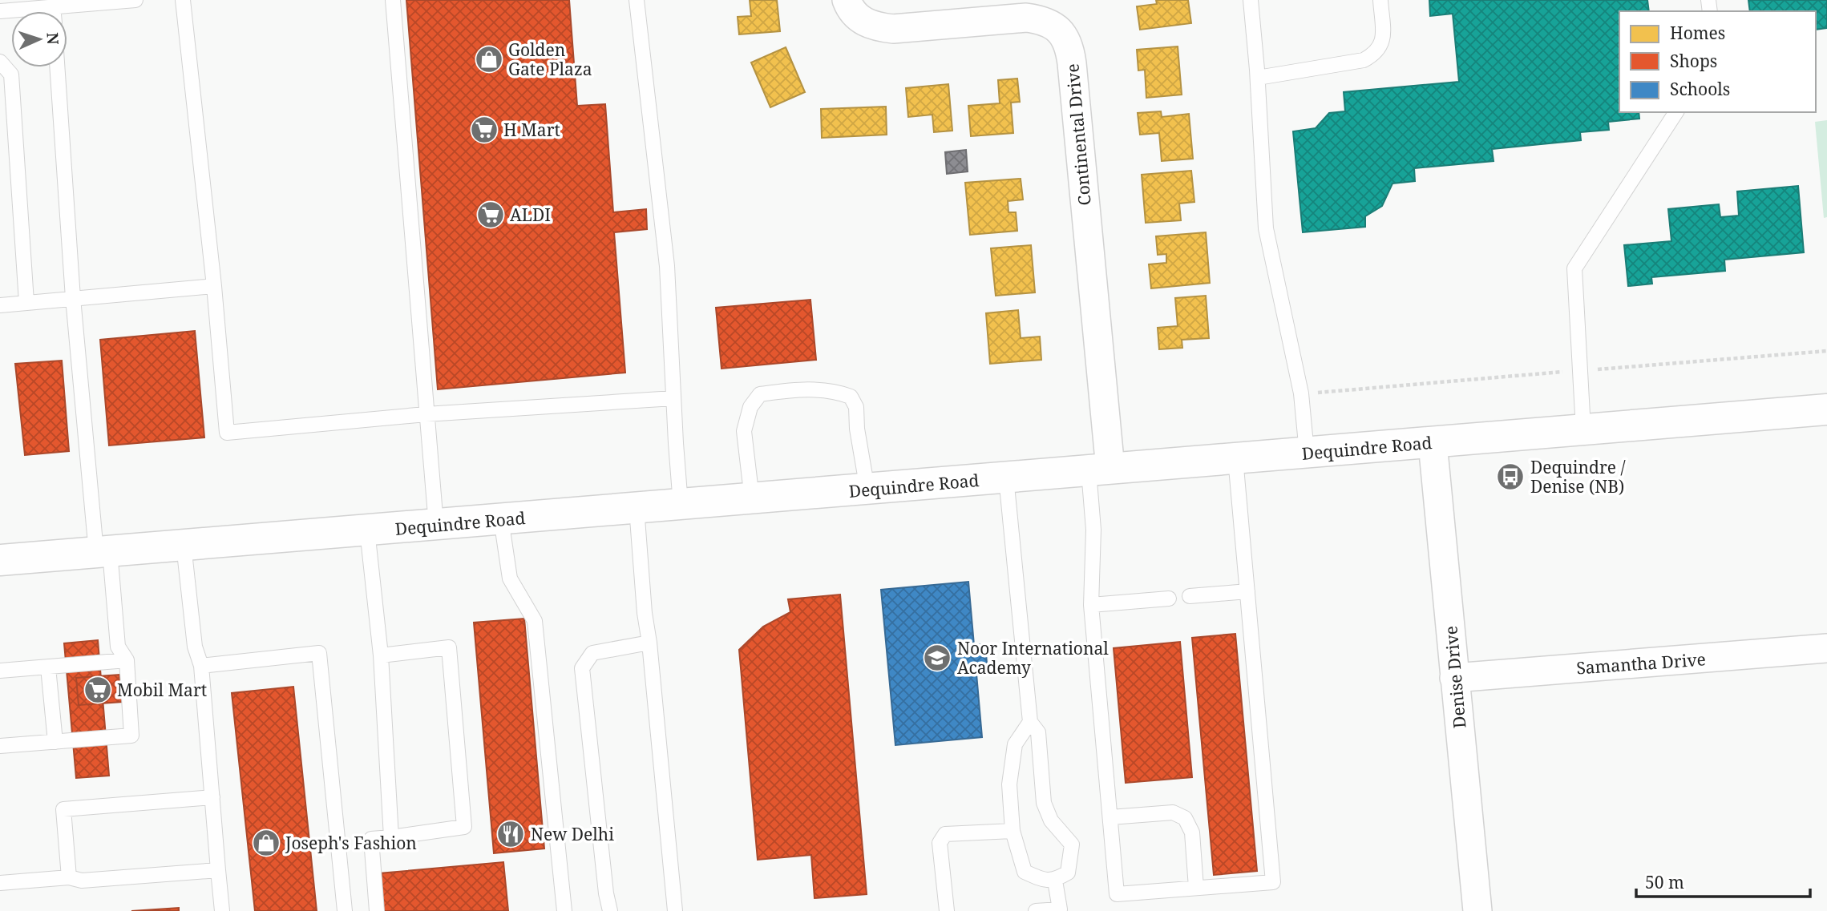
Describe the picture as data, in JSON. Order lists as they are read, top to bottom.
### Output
{
  "streets": {
    "main road": ["Dequindre Road"],
    "street": ["Continental Drive", "Samantha Drive", "Denise Drive"]
  },
  "crossings": [
    ["Continental Drive", "Dequindre Road"],
    ["Dequindre Road", "Denise Drive"],
    ["Samantha Drive", "Denise Drive"]
  ],
  "places": {
    "shop": ["Golden Gate Plaza", "Joseph's Fashion"],
    "supermarket": ["H Mart", "ALDI", "Mobil Mart"],
    "bus stop": ["Dequindre / Denise (NB)"],
    "school or university": ["Noor International Academy"],
    "restaurant": ["New Delhi"]
  },
  "legend": ["Homes", "Shops", "Schools"],
  "scale_bar": "50 m",
  "north": "right"
}
